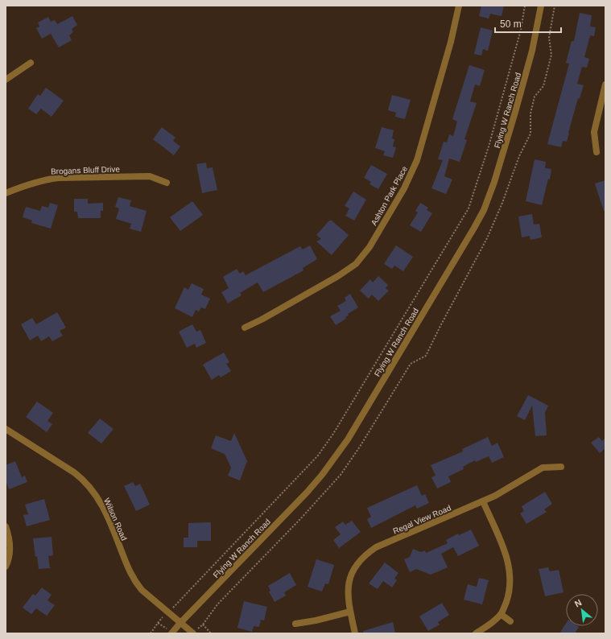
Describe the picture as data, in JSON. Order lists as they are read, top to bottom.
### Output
{
  "streets": {
    "street": [
      "Flying W Ranch Road",
      "Brogans Bluff Drive",
      "Ashton Park Place",
      "Wilson Road",
      "Regal View Road"
    ]
  },
  "crossings": [
    ["Flying W Ranch Road", "Wilson Road"]
  ],
  "scale_bar": "50 m",
  "north": "top left"
}
